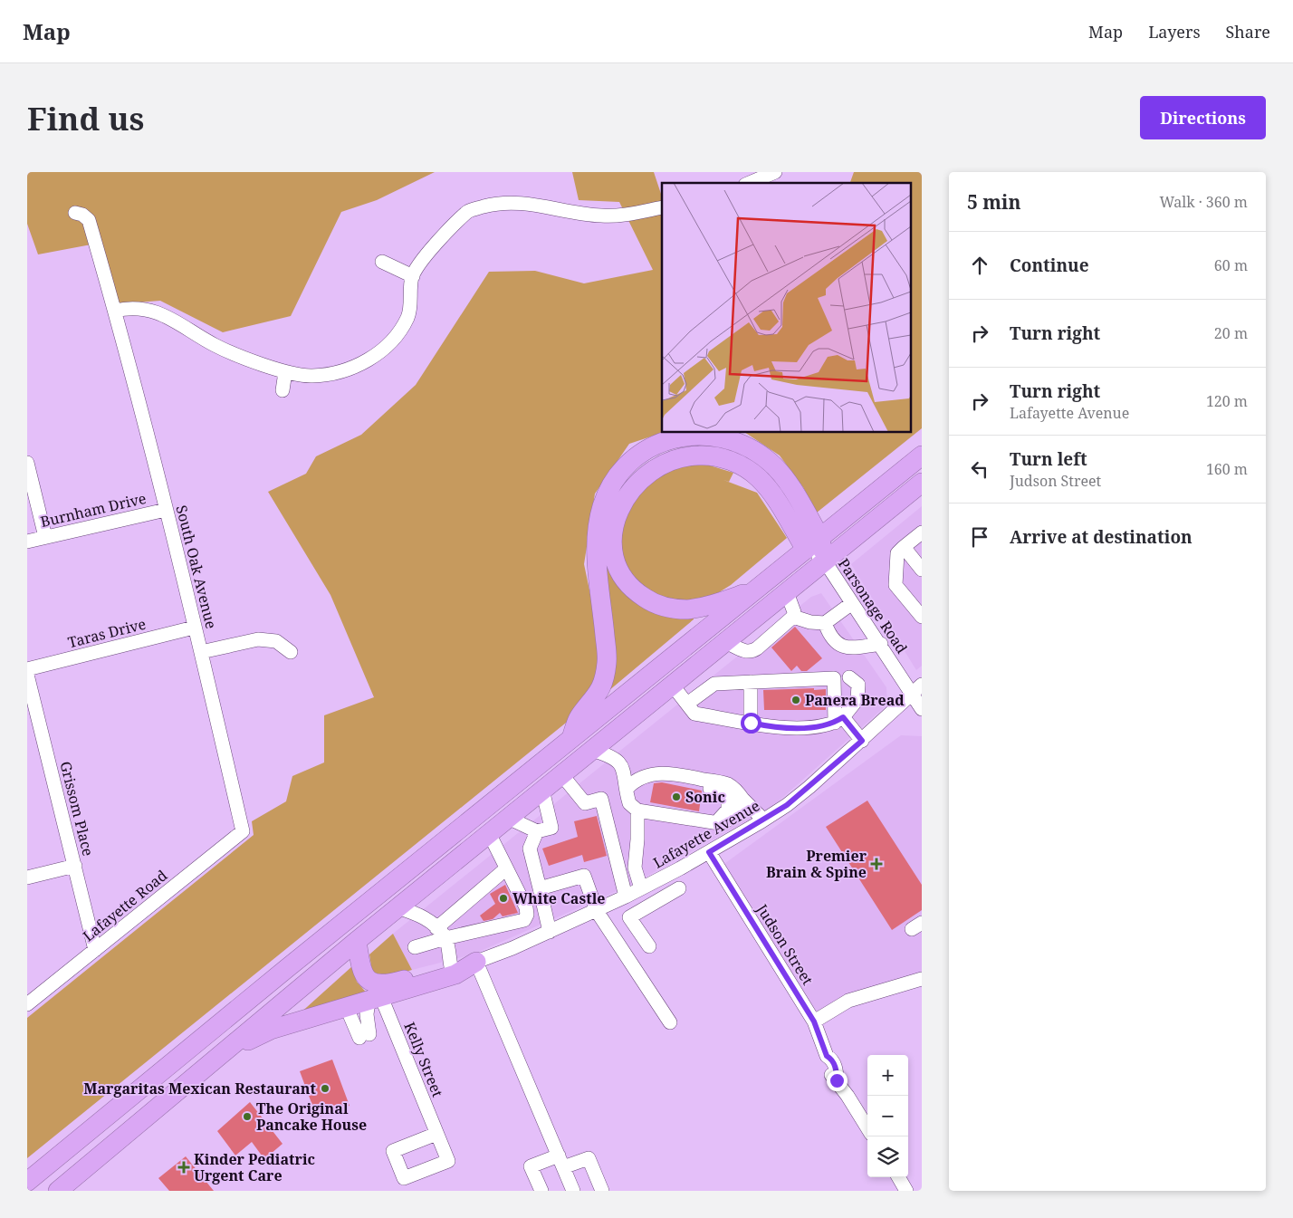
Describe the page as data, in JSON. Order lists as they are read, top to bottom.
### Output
{
  "streets": {
    "street": [
      "Burnham Drive",
      "South Oak Avenue",
      "Parsonage Road",
      "Taras Drive",
      "Grissom Place",
      "Lafayette Avenue",
      "Lafayette Road",
      "Judson Street",
      "Kelly Street"
    ]
  },
  "crossings": [
    ["Burnham Drive", "South Oak Avenue"],
    ["South Oak Avenue", "Taras Drive"],
    ["South Oak Avenue", "Lafayette Road"],
    ["Parsonage Road", "Lafayette Avenue"],
    ["Grissom Place", "Lafayette Road"],
    ["Lafayette Avenue", "Judson Street"]
  ],
  "places": {
    "other": [
      "Panera Bread",
      "Sonic",
      "White Castle",
      "Margaritas Mexican Restaurant",
      "The Original Pancake House"
    ],
    "health": ["Premier Brain & Spine", "Kinder Pediatric Urgent Care"]
  },
  "page": {
    "header": "Map",
    "nav": ["Map", "Layers", "Share"],
    "buttons": "Directions",
    "title": "Find us",
    "heading": ["5 min", "Walk · 360 m"],
    "list": [
      ["Continue", "60 m"],
      ["Turn right", "20 m"],
      ["Turn right", "Lafayette Avenue", "120 m"],
      ["Turn left", "Judson Street", "160 m"],
      "Arrive at destination"
    ],
    "map_buttons": ["+", "−"]
  }
}
